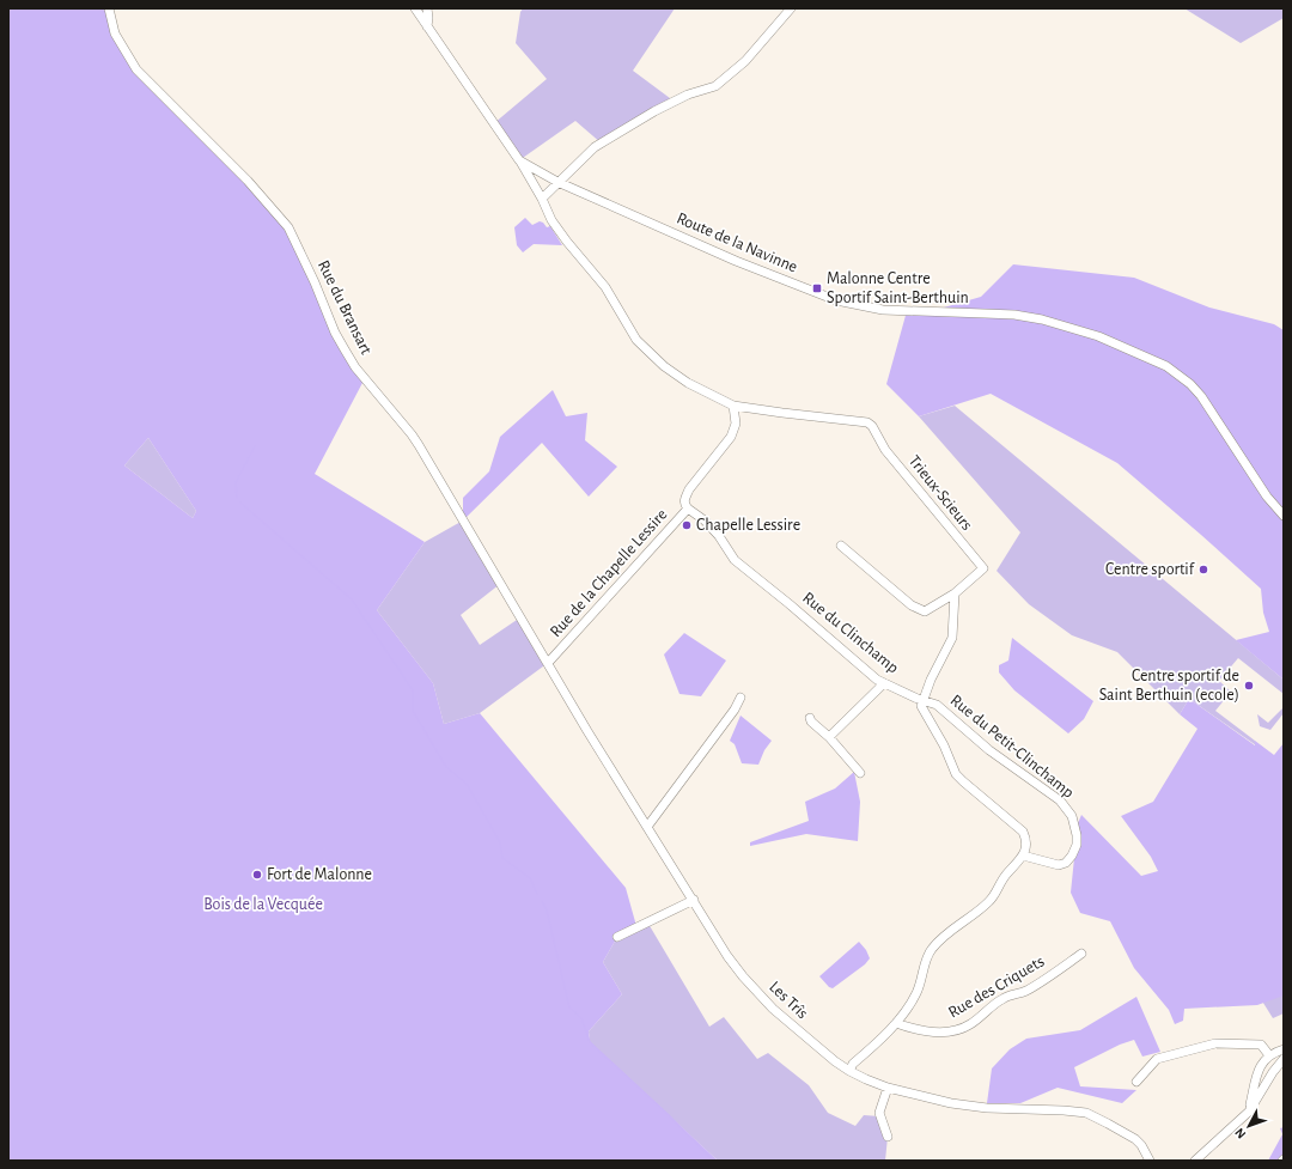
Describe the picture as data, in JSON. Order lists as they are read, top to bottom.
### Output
{
  "streets": {
    "street": [
      "Route de la Navinne",
      "Rue du Bransart",
      "Trieux-Scieurs",
      "Rue de la Chapelle Lessire",
      "Rue du Clinchamp",
      "Rue du Petit-Clinchamp",
      "Rue des Criquets",
      "Les Trîs"
    ]
  },
  "crossings": [
    ["Rue du Bransart", "Rue de la Chapelle Lessire"],
    ["Rue du Bransart", "Les Trîs"],
    ["Trieux-Scieurs", "Rue de la Chapelle Lessire"],
    ["Rue de la Chapelle Lessire", "Rue du Clinchamp"],
    ["Rue de la Chapelle Lessire", "Les Trîs"],
    ["Rue du Clinchamp", "Rue du Petit-Clinchamp"]
  ],
  "parks": ["Bois de la Vecquée"],
  "places": {
    "transit": ["Malonne Centre Sportif Saint-Berthuin"],
    "other": [
      "Chapelle Lessire",
      "Centre sportif",
      "Centre sportif de Saint Berthuin (ecole)",
      "Fort de Malonne"
    ]
  },
  "north": "bottom left"
}
